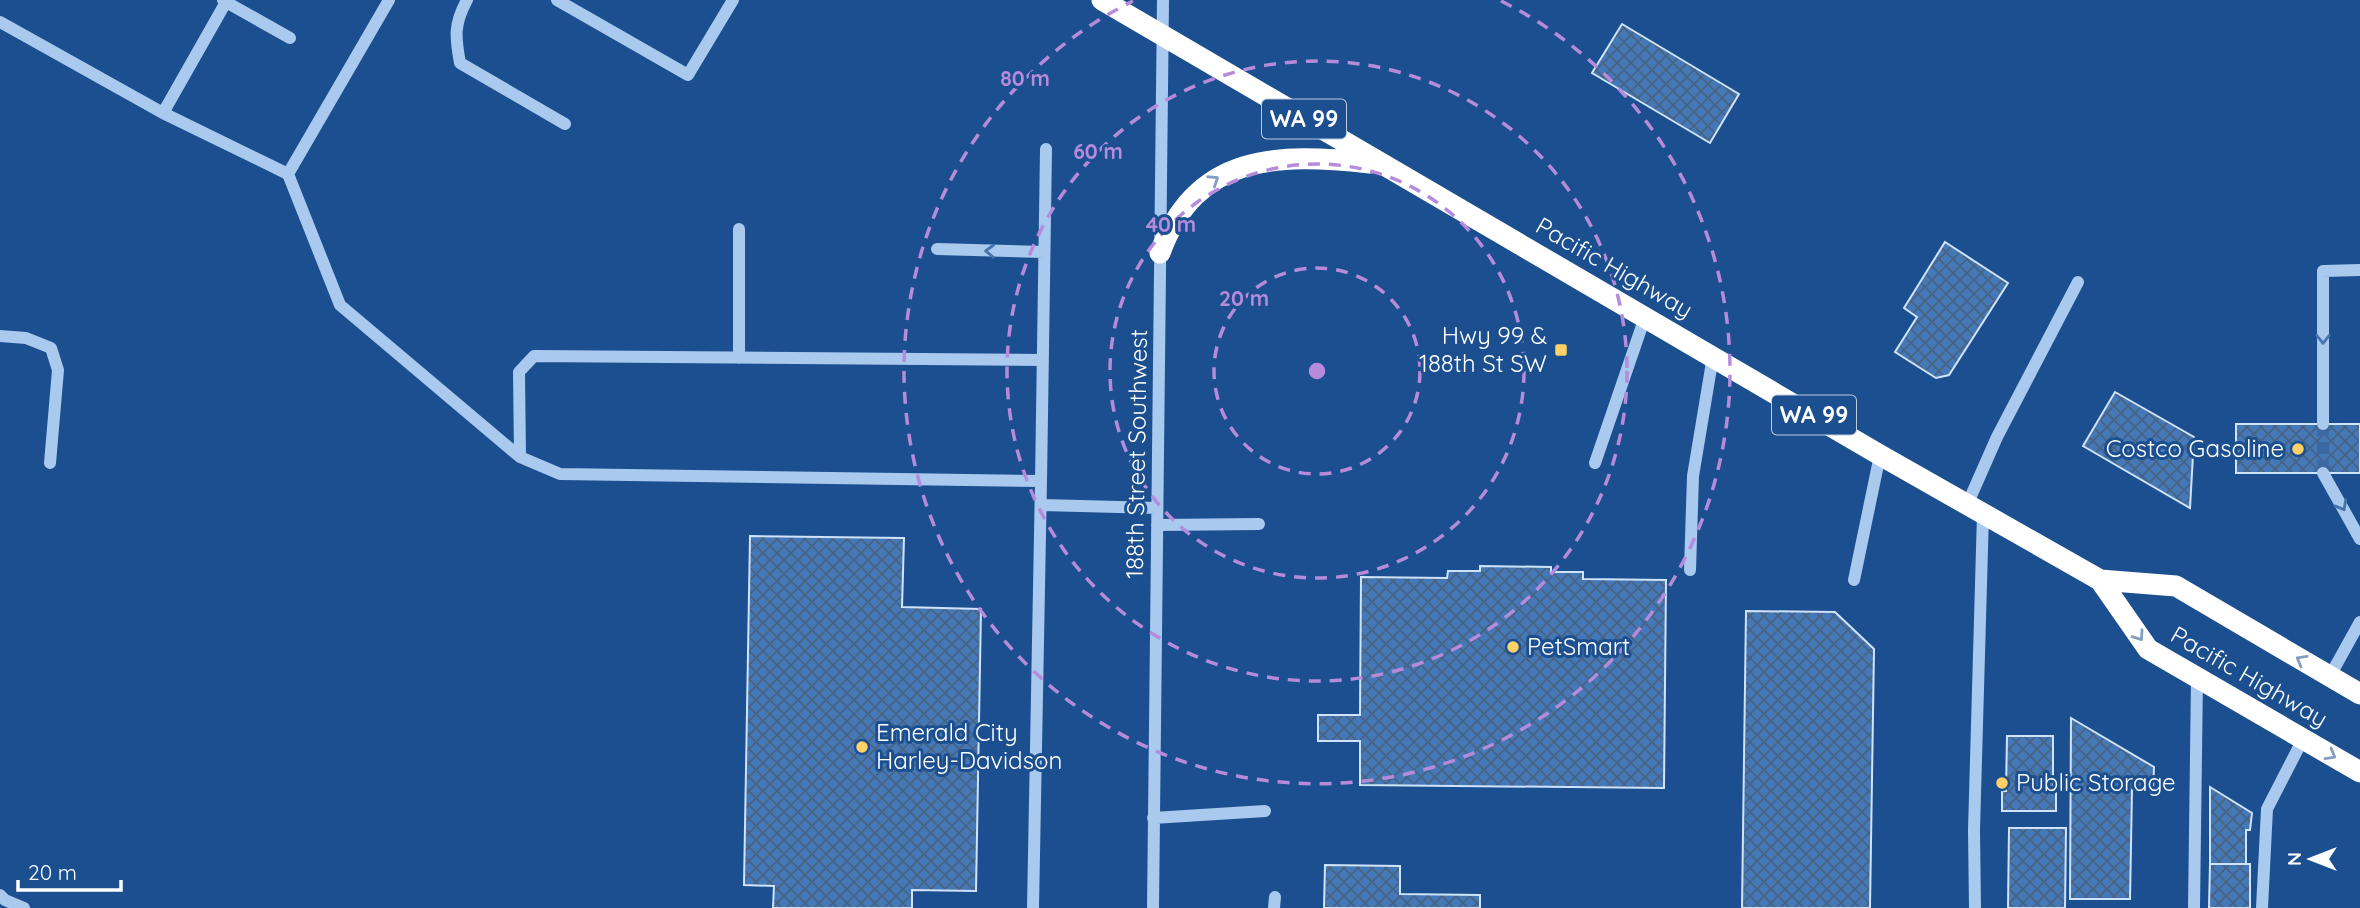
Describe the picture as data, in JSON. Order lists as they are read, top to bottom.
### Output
{
  "streets": {
    "highway": ["WA 99", "Pacific Highway"],
    "street": ["188th Street Southwest"]
  },
  "crossings": [
    ["Pacific Highway", "188th Street Southwest"]
  ],
  "places": {
    "transit": ["Hwy 99 & 188th St SW"],
    "other": [
      "Costco Gasoline",
      "PetSmart",
      "Emerald City Harley-Davidson",
      "Public Storage"
    ]
  },
  "scale_bar": "20 m",
  "north": "left",
  "rings": [
    "80 m",
    "60 m",
    "40 m",
    "20 m"
  ]
}
